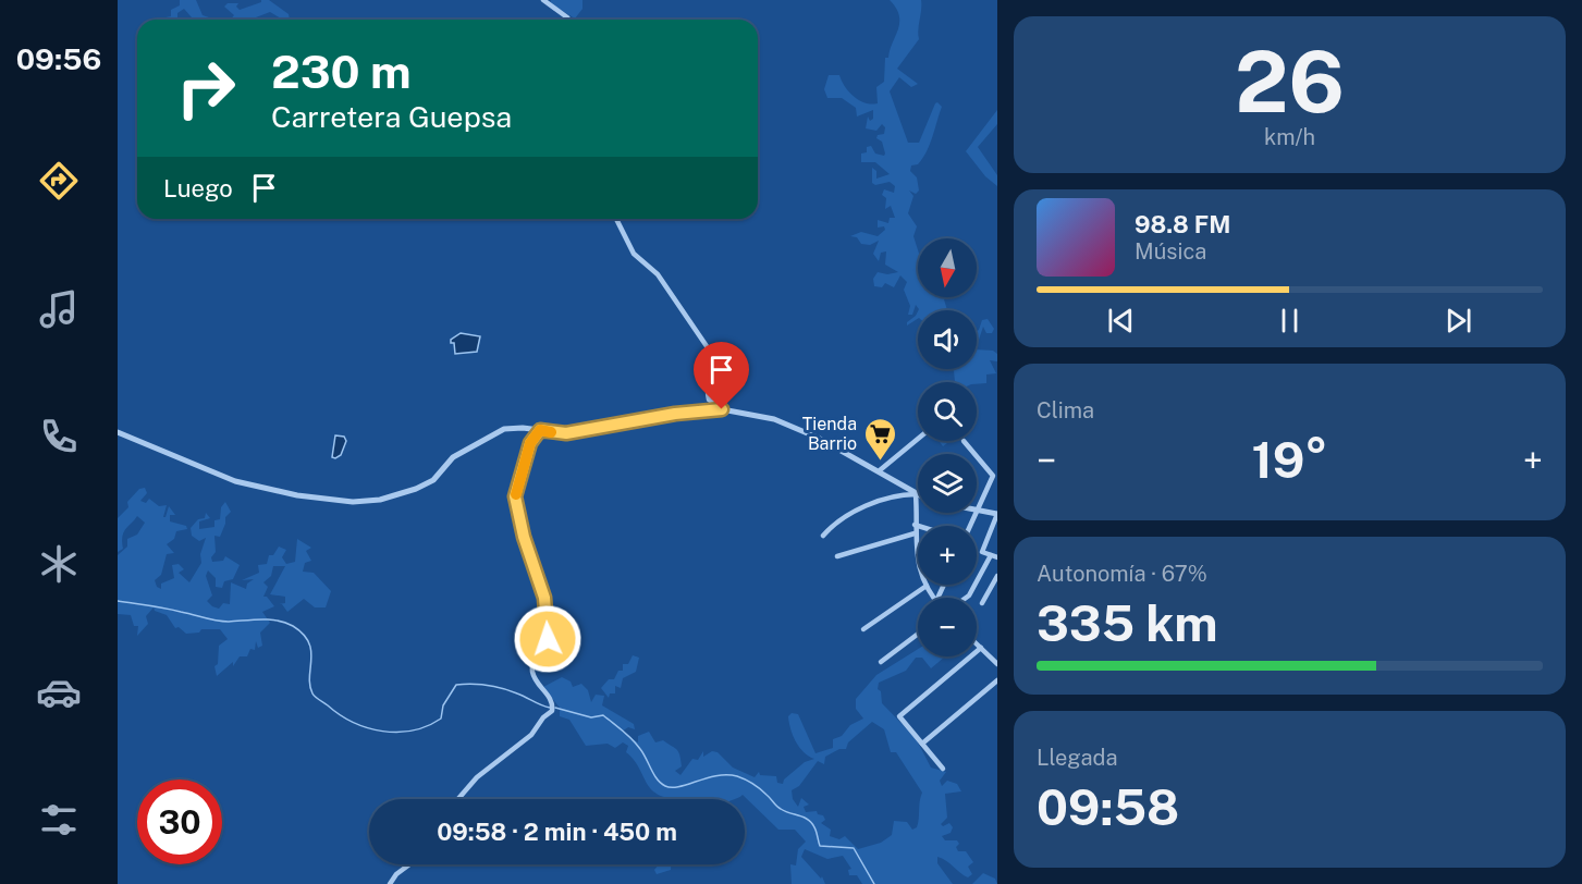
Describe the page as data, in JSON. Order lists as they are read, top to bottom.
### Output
{
  "places": {
    "supermarket": ["Tienda Barrio"]
  },
  "north": "bottom",
  "page": {
    "tabs": "09:56",
    "tile": [
      ["26", "km/h"],
      "Clima",
      ["Autonomía · 67%", "335 km"],
      ["Llegada", "09:58"]
    ],
    "turn": ["230 m", "Carretera Guepsa"],
    "then": "Luego",
    "song": ["98.8 FM", "Música"],
    "map_buttons": ["+", "−"],
    "heat": ["−", "19°", "+"],
    "limit": "30",
    "trip": "09:58 · 2 min · 450 m"
  }
}
